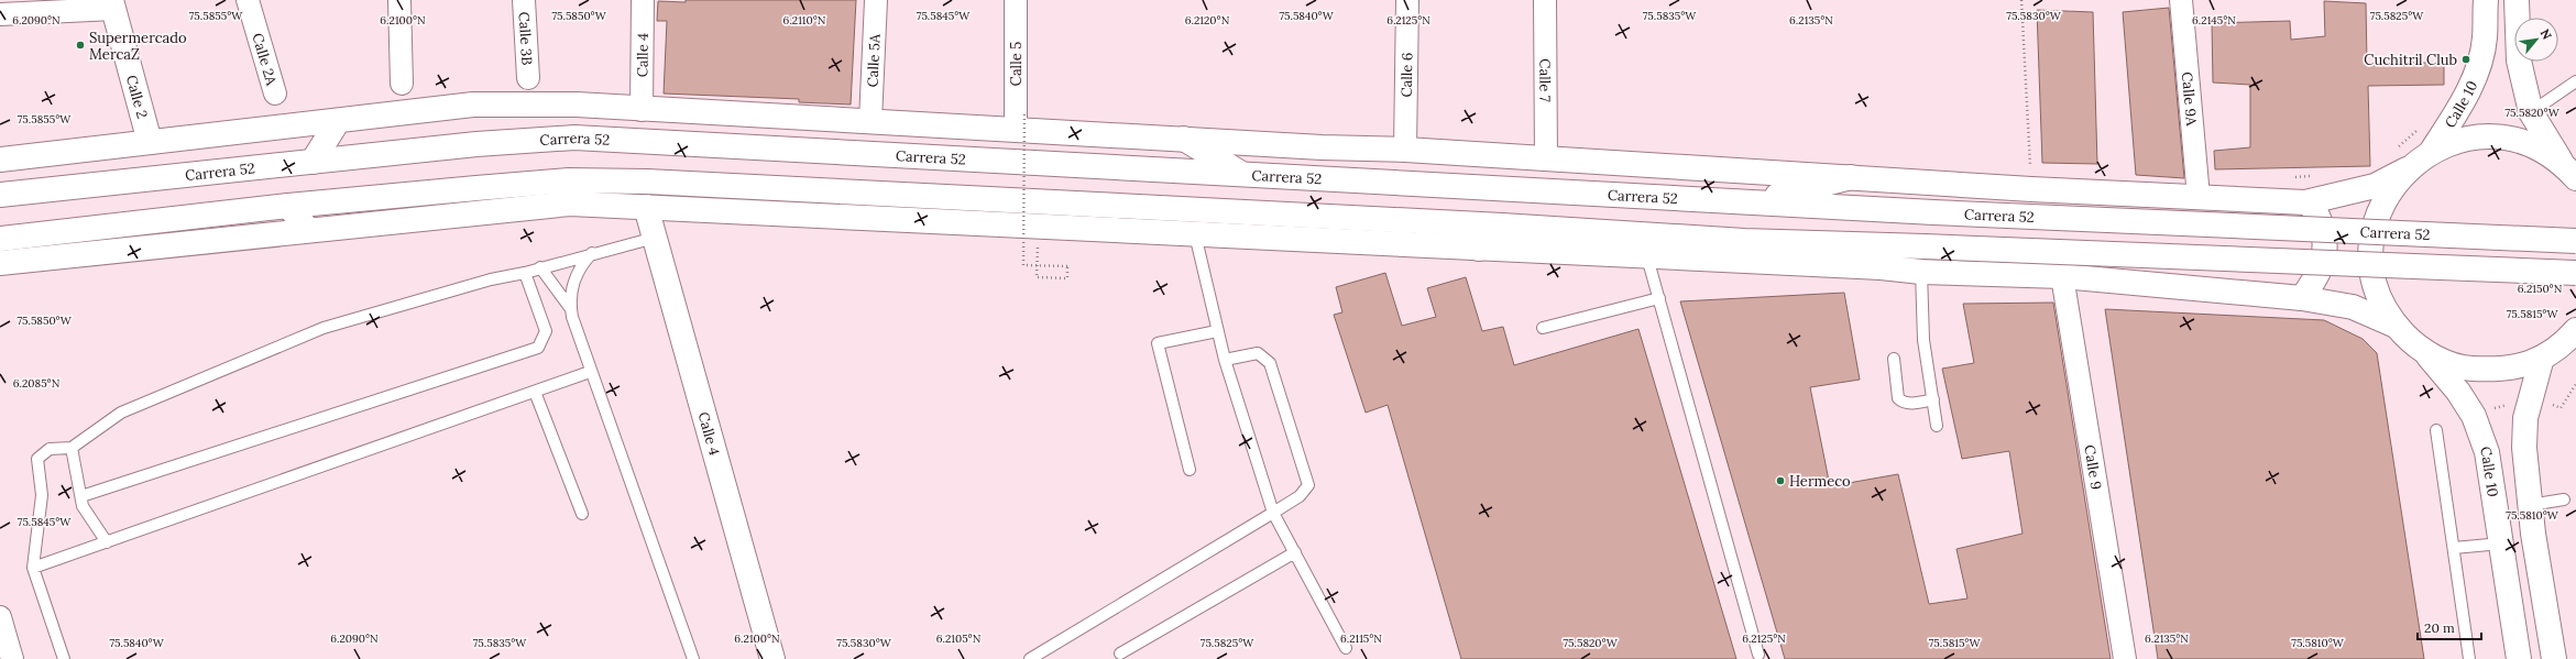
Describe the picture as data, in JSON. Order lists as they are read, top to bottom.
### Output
{
  "streets": {
    "main road": [
      "Calle 4",
      "Calle 2",
      "Calle 10",
      "Carrera 52"
    ],
    "street": [
      "Calle 3B",
      "Calle 2A",
      "Calle 5A",
      "Calle 5",
      "Calle 6",
      "Calle 7",
      "Calle 9A",
      "Calle 9"
    ]
  },
  "crossings": [
    ["Calle 4", "Carrera 52"],
    ["Calle 5A", "Carrera 52"],
    ["Calle 5", "Carrera 52"],
    ["Calle 6", "Carrera 52"],
    ["Calle 7", "Carrera 52"],
    ["Calle 2", "Carrera 52"],
    ["Calle 9A", "Carrera 52"]
  ],
  "places": ["Supermercado MercaZ", "Cuchitril Club", "Hermeco"],
  "scale_bar": "20 m",
  "north": "top right",
  "coordinates": [
    "75.5855°W",
    "75.5850°W",
    "75.5845°W",
    "75.5840°W",
    "75.5835°W",
    "75.5830°W",
    "75.5825°W",
    "6.2090°N",
    "6.2100°N",
    "6.2110°N",
    "6.2120°N",
    "6.2125°N",
    "6.2135°N",
    "6.2145°N",
    "75.5820°W",
    "6.2150°N",
    "75.5815°W",
    "6.2085°N",
    "75.5810°W",
    "6.2105°N",
    "6.2115°N"
  ]
}
